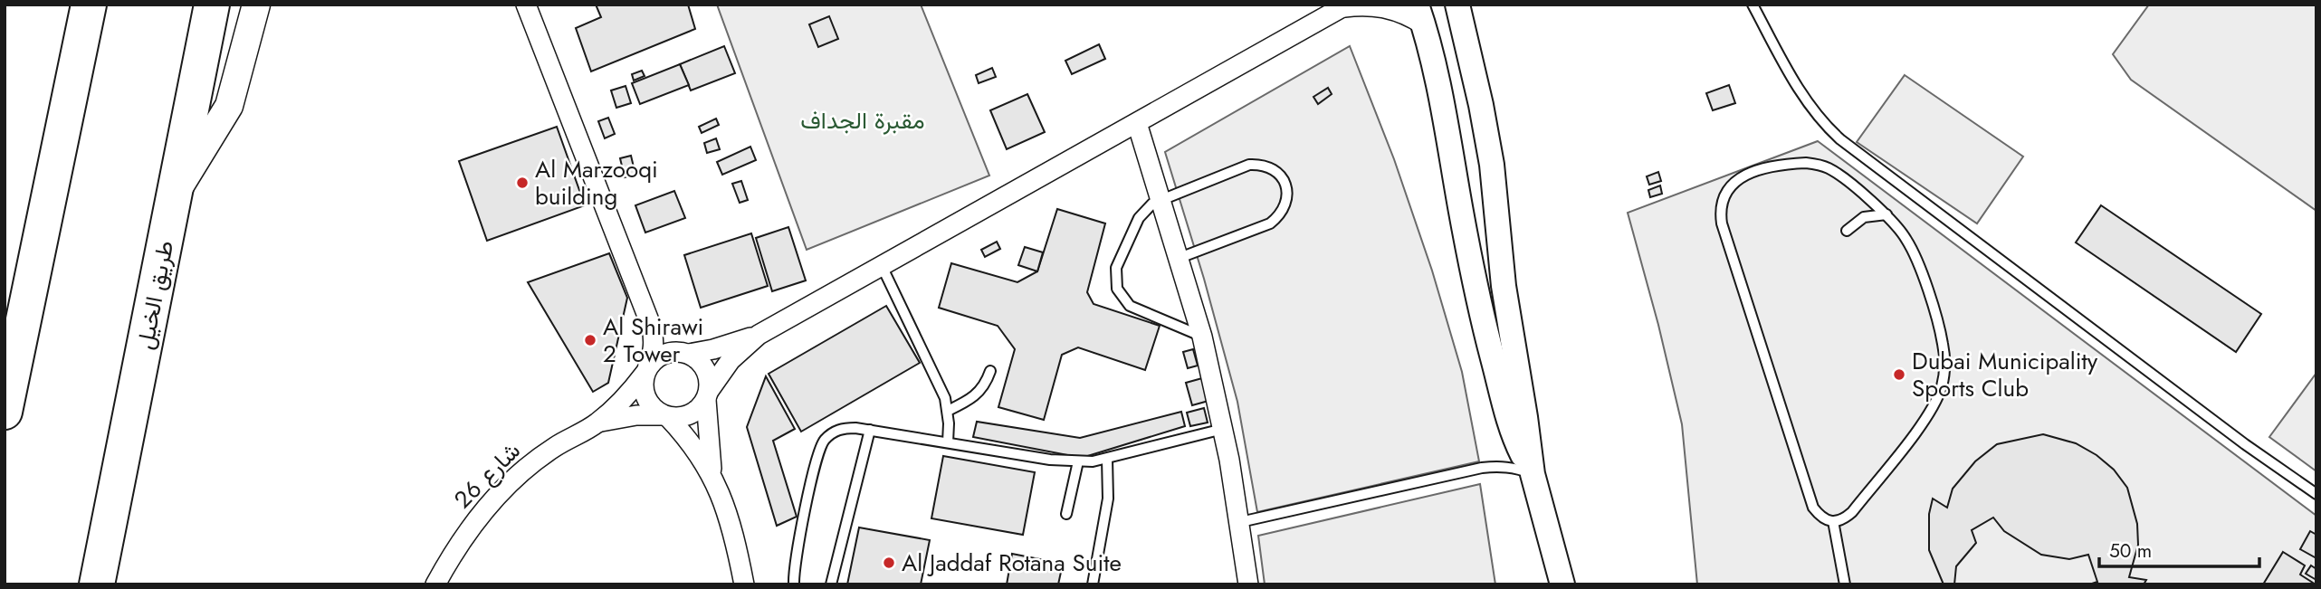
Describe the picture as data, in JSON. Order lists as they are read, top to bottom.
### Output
{
  "streets": {
    "highway": ["طريق الخيل"],
    "street": ["شارع 26"]
  },
  "parks": ["مقبرة الجداف"],
  "places": [
    "Al Marzooqi building",
    "Al Shirawi 2 Tower",
    "Dubai Municipality Sports Club",
    "Al Jaddaf Rotana Suite"
  ],
  "scale_bar": "50 m"
}
